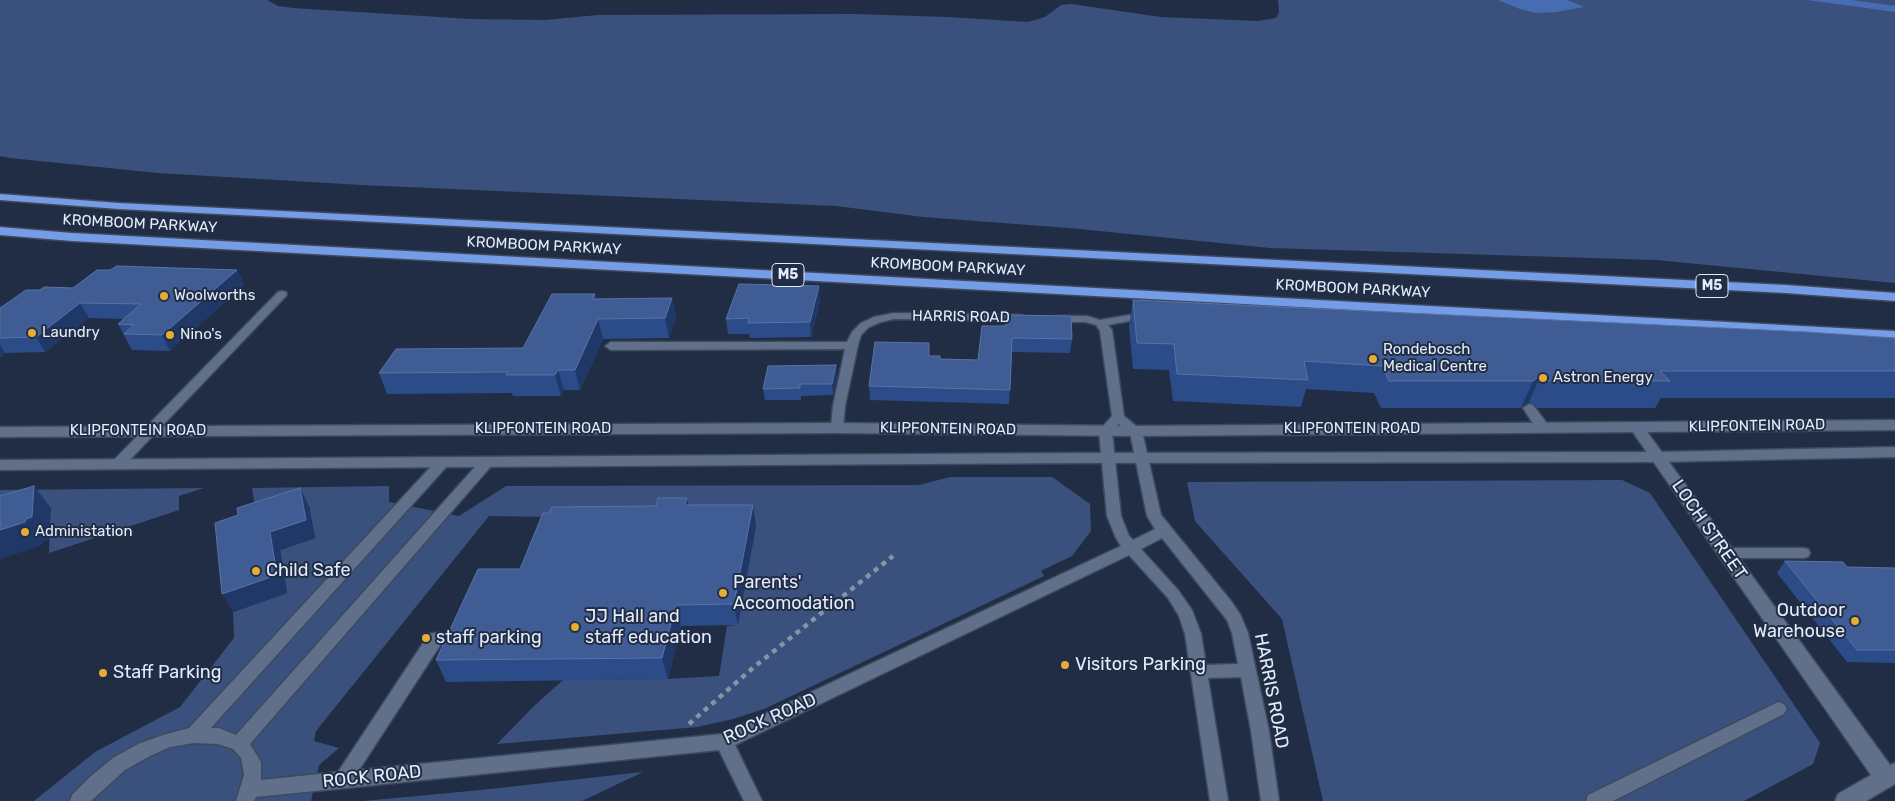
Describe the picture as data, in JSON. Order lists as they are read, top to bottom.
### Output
{
  "streets": {
    "highway": ["KROMBOOM PARKWAY", "M5"],
    "main road": ["KLIPFONTEIN ROAD", "LOCH STREET"],
    "lane": ["HARRIS ROAD", "ROCK ROAD"]
  },
  "crossings": [
    ["HARRIS ROAD", "KLIPFONTEIN ROAD"],
    ["HARRIS ROAD", "ROCK ROAD"],
    ["KLIPFONTEIN ROAD", "LOCH STREET"]
  ],
  "places": [
    "Woolworths",
    "Laundry",
    "Nino's",
    "Rondebosch Medical Centre",
    "Astron Energy",
    "Administation",
    "Child Safe",
    "Parents' Accomodation",
    "Outdoor Warehouse",
    "JJ Hall and staff education",
    "staff parking",
    "Visitors Parking",
    "Staff Parking"
  ]
}
